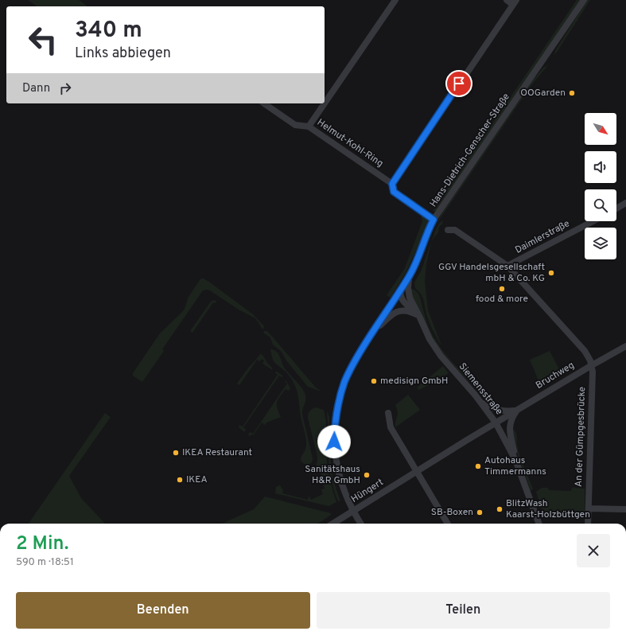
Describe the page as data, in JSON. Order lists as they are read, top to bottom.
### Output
{
  "streets": {
    "street": [
      "Helmut-Kohl-Ring",
      "Hans-Dietrich-Genscher-Straße",
      "Daimlerstraße",
      "Bruchweg",
      "Siemensstraße",
      "An der Gümpgesbrücke",
      "Hüngert"
    ]
  },
  "crossings": [
    ["Hans-Dietrich-Genscher-Straße", "Siemensstraße"],
    ["Hans-Dietrich-Genscher-Straße", "Hüngert"],
    ["Bruchweg", "Siemensstraße"],
    ["Bruchweg", "An der Gümpgesbrücke"],
    ["Bruchweg", "Hüngert"],
    ["Siemensstraße", "Hüngert"]
  ],
  "places": [
    "OOGarden",
    "GGV Handelsgesellschaft mbH & Co. KG",
    "food & more",
    "medisign GmbH",
    "IKEA Restaurant",
    "Autohaus Timmermanns",
    "Sanitätshaus H&R GmbH",
    "IKEA",
    "BlitzWash Kaarst-Holzbüttgen",
    "SB-Boxen"
  ],
  "north": "bottom right",
  "page": {
    "turn": ["340 m", "Links abbiegen"],
    "then": "Dann",
    "heading": ["2 Min.", "590 m · 18:51"],
    "buttons": ["Beenden", "Teilen"]
  }
}
